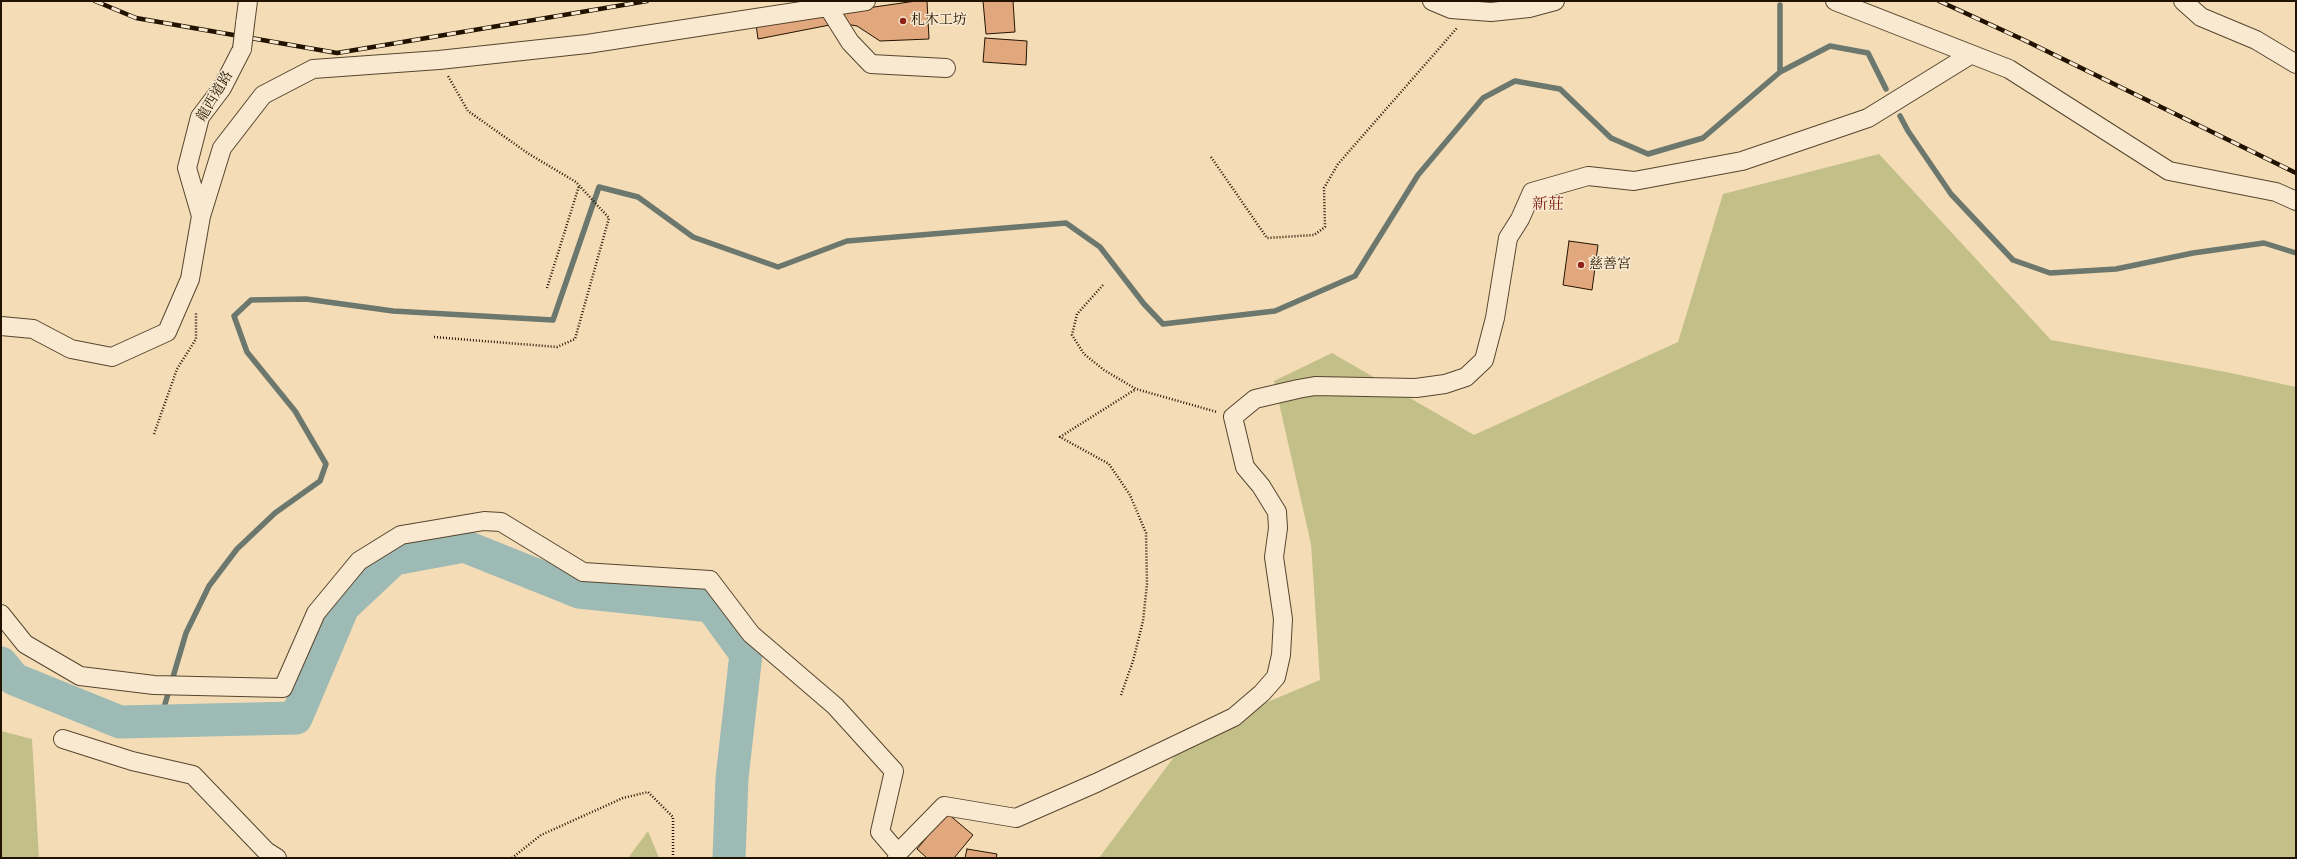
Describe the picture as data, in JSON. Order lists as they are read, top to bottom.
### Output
{
  "streets": {
    "street": ["龍西道路"]
  },
  "districts": ["新莊"],
  "places": ["札木工坊", "慈善宮"]
}
